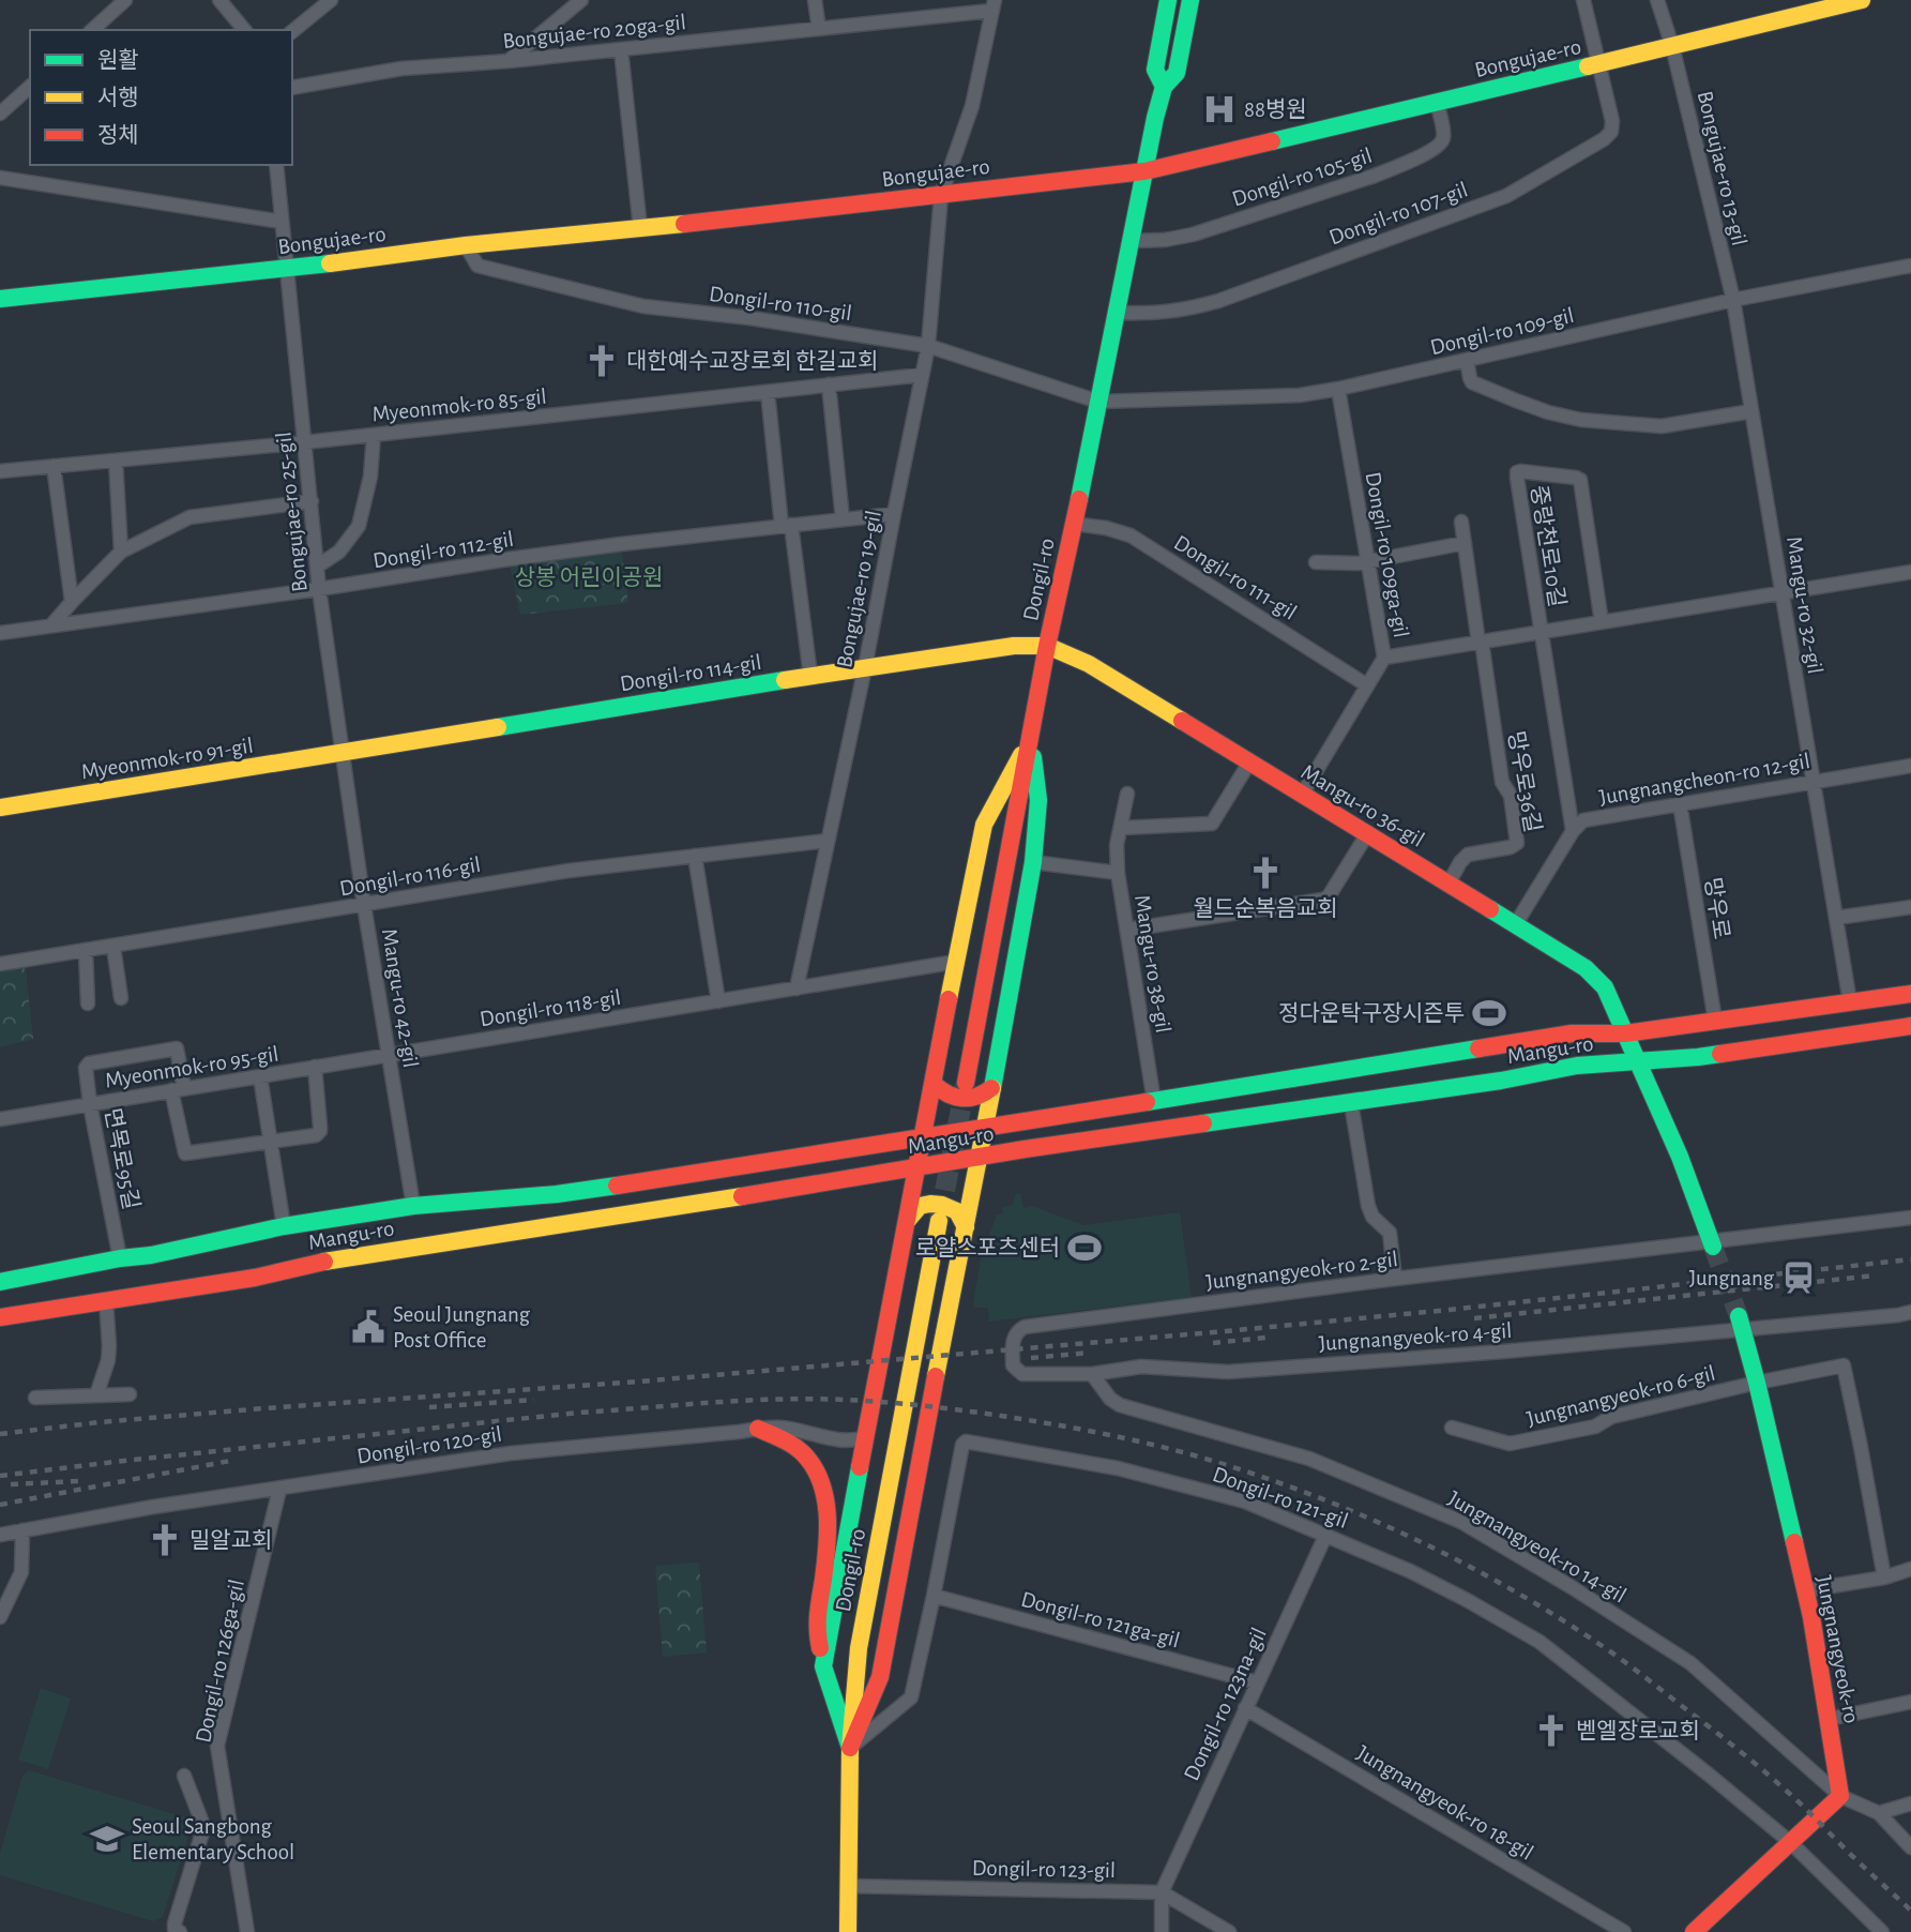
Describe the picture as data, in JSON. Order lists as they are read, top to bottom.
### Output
{
  "streets": {
    "main road": [
      "Bongujae-ro",
      "Dongil-ro",
      "Dongil-ro 114-gil",
      "Myeonmok-ro 91-gil",
      "Mangu-ro 36-gil",
      "Mangu-ro",
      "Jungnangyeok-ro"
    ],
    "street": [
      "Bongujae-ro 20ga-gil",
      "Bongujae-ro 13-gil",
      "Dongil-ro 105-gil",
      "Dongil-ro 107-gil",
      "Dongil-ro 110-gil",
      "Dongil-ro 109-gil",
      "Myeonmok-ro 85-gil",
      "Bongujae-ro 25-gil",
      "중랑천로10길",
      "Dongil-ro 112-gil",
      "Dongil-ro 109ga-gil",
      "Dongil-ro 111-gil",
      "Bongujae-ro 19-gil",
      "Mangu-ro 32-gil",
      "Jungnangcheon-ro 12-gil",
      "망우로36길",
      "Dongil-ro 116-gil",
      "망우로",
      "Mangu-ro 38-gil",
      "Mangu-ro 42-gil",
      "Dongil-ro 118-gil",
      "Myeonmok-ro 95-gil",
      "면목로95길",
      "Jungnangyeok-ro 2-gil",
      "Jungnangyeok-ro 4-gil",
      "Jungnangyeok-ro 6-gil",
      "Dongil-ro 120-gil",
      "Dongil-ro 121-gil",
      "Jungnangyeok-ro 14-gil",
      "Dongil-ro 121ga-gil",
      "Dongil-ro 126ga-gil",
      "Dongil-ro 123na-gil",
      "Jungnangyeok-ro 18-gil",
      "Dongil-ro 123-gil"
    ]
  },
  "crossings": [
    ["Bongujae-ro 20ga-gil", "Bongujae-ro 19-gil"],
    ["Bongujae-ro", "Bongujae-ro 13-gil"],
    ["Bongujae-ro", "Dongil-ro 105-gil"],
    ["Bongujae-ro", "Dongil-ro 107-gil"],
    ["Bongujae-ro", "Dongil-ro 110-gil"],
    ["Bongujae-ro", "Bongujae-ro 25-gil"],
    ["Bongujae-ro", "Dongil-ro"],
    ["Bongujae-ro", "Bongujae-ro 19-gil"],
    ["Bongujae-ro 13-gil", "Dongil-ro 109-gil"],
    ["Bongujae-ro 13-gil", "Mangu-ro 32-gil"],
    ["Dongil-ro 105-gil", "Dongil-ro"],
    ["Dongil-ro 107-gil", "Dongil-ro"],
    ["Dongil-ro 110-gil", "Dongil-ro 109-gil"],
    ["Dongil-ro 110-gil", "Dongil-ro"],
    ["Dongil-ro 110-gil", "Bongujae-ro 19-gil"],
    ["Dongil-ro 109-gil", "Dongil-ro 109ga-gil"],
    ["Dongil-ro 109-gil", "Dongil-ro"],
    ["Dongil-ro 109-gil", "Mangu-ro 32-gil"],
    ["Myeonmok-ro 85-gil", "Bongujae-ro 25-gil"],
    ["Myeonmok-ro 85-gil", "Bongujae-ro 19-gil"],
    ["Bongujae-ro 25-gil", "Dongil-ro 112-gil"],
    ["Bongujae-ro 25-gil", "Dongil-ro 114-gil"],
    ["Bongujae-ro 25-gil", "Myeonmok-ro 91-gil"],
    ["Bongujae-ro 25-gil", "Mangu-ro 42-gil"],
    ["중랑천로10길", "Jungnangcheon-ro 12-gil"],
    ["Dongil-ro 112-gil", "Bongujae-ro 19-gil"],
    ["Dongil-ro 109ga-gil", "Dongil-ro 111-gil"],
    ["Dongil-ro 109ga-gil", "Mangu-ro 36-gil"],
    ["Dongil-ro 111-gil", "Dongil-ro"],
    ["Dongil-ro", "Dongil-ro 114-gil"],
    ["Dongil-ro", "Mangu-ro 36-gil"],
    ["Dongil-ro", "Dongil-ro 121-gil"],
    ["Dongil-ro", "Dongil-ro 123-gil"],
    ["Bongujae-ro 19-gil", "Dongil-ro 114-gil"],
    ["Bongujae-ro 19-gil", "Dongil-ro 116-gil"],
    ["Bongujae-ro 19-gil", "Dongil-ro 118-gil"],
    ["Mangu-ro 32-gil", "Jungnangcheon-ro 12-gil"],
    ["Mangu-ro 32-gil", "Mangu-ro"],
    ["Dongil-ro 114-gil", "Myeonmok-ro 91-gil"],
    ["Dongil-ro 114-gil", "Mangu-ro 36-gil"],
    ["Dongil-ro 114-gil", "Mangu-ro 42-gil"],
    ["Myeonmok-ro 91-gil", "Mangu-ro 42-gil"],
    ["Jungnangcheon-ro 12-gil", "망우로"],
    ["망우로36길", "Mangu-ro 36-gil"],
    ["Mangu-ro 36-gil", "Mangu-ro"],
    ["Dongil-ro 116-gil", "Mangu-ro 42-gil"],
    ["망우로", "Mangu-ro"],
    ["Mangu-ro 38-gil", "Mangu-ro"],
    ["Mangu-ro 42-gil", "Dongil-ro 118-gil"],
    ["Mangu-ro 42-gil", "Mangu-ro"],
    ["Mangu-ro 42-gil", "Myeonmok-ro 95-gil"],
    ["Dongil-ro 118-gil", "Myeonmok-ro 95-gil"],
    ["Mangu-ro", "면목로95길"],
    ["Myeonmok-ro 95-gil", "면목로95길"],
    ["Jungnangyeok-ro 2-gil", "Jungnangyeok-ro 4-gil"],
    ["Jungnangyeok-ro 2-gil", "Jungnangyeok-ro 14-gil"],
    ["Jungnangyeok-ro 4-gil", "Jungnangyeok-ro 14-gil"],
    ["Jungnangyeok-ro 4-gil", "Jungnangyeok-ro"],
    ["Jungnangyeok-ro 6-gil", "Jungnangyeok-ro"],
    ["Dongil-ro 120-gil", "Dongil-ro 126ga-gil"],
    ["Dongil-ro 121-gil", "Dongil-ro 121ga-gil"],
    ["Dongil-ro 121-gil", "Dongil-ro 123na-gil"],
    ["Jungnangyeok-ro 14-gil", "Jungnangyeok-ro"],
    ["Dongil-ro 121ga-gil", "Dongil-ro 123na-gil"],
    ["Dongil-ro 123na-gil", "Jungnangyeok-ro 18-gil"],
    ["Dongil-ro 123na-gil", "Dongil-ro 123-gil"]
  ],
  "parks": ["상봉 어린이공원"],
  "places": {
    "hospital": ["88병원"],
    "church": [
      "대한예수교장로회 한길교회",
      "월드순복음교회",
      "밀알교회",
      "벧엘장로교회"
    ],
    "sports": ["정다운탁구장시즌투", "로얄스포츠센터"],
    "station": ["Jungnang"],
    "public building": ["Seoul Jungnang Post Office"],
    "school or university": ["Seoul Sangbong Elementary School"]
  },
  "legend": ["원활", "서행", "정체"]
}
